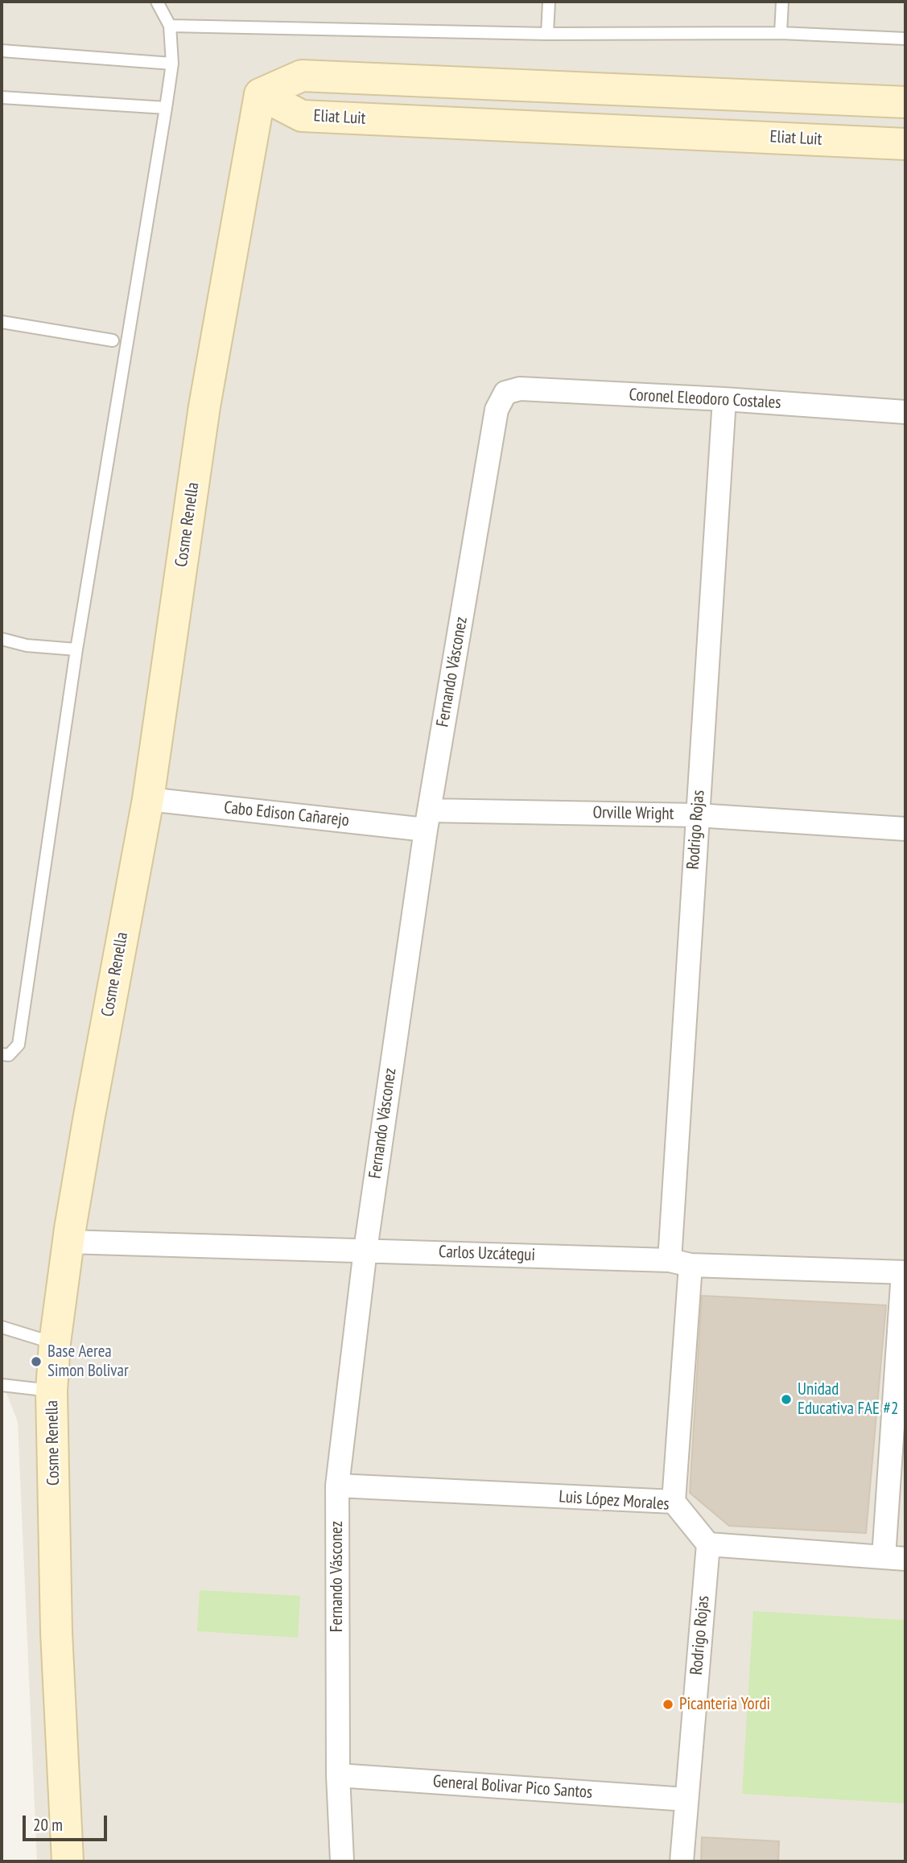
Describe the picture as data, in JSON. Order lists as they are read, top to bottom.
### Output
{
  "streets": {
    "street": [
      "Eliat Luit",
      "Coronel Eleodoro Costales",
      "Cosme Renella",
      "Fernando Vásconez",
      "Orville Wright",
      "Cabo Edison Cañarejo",
      "Rodrigo Rojas",
      "Carlos Uzcátegui",
      "Luis López Morales",
      "General Bolivar Pico Santos"
    ]
  },
  "crossings": [
    ["Eliat Luit", "Cosme Renella"],
    ["Coronel Eleodoro Costales", "Fernando Vásconez"],
    ["Coronel Eleodoro Costales", "Rodrigo Rojas"],
    ["Cosme Renella", "Cabo Edison Cañarejo"],
    ["Cosme Renella", "Carlos Uzcátegui"],
    ["Fernando Vásconez", "Orville Wright"],
    ["Fernando Vásconez", "Cabo Edison Cañarejo"],
    ["Fernando Vásconez", "Carlos Uzcátegui"],
    ["Fernando Vásconez", "Luis López Morales"],
    ["Fernando Vásconez", "General Bolivar Pico Santos"],
    ["Orville Wright", "Cabo Edison Cañarejo"],
    ["Orville Wright", "Rodrigo Rojas"],
    ["Rodrigo Rojas", "Carlos Uzcátegui"],
    ["Rodrigo Rojas", "Luis López Morales"],
    ["Rodrigo Rojas", "General Bolivar Pico Santos"]
  ],
  "places": ["Base Aerea Simon Bolivar", "Unidad Educativa FAE #2", "Picanteria Yordi"],
  "scale_bar": "20 m"
}
